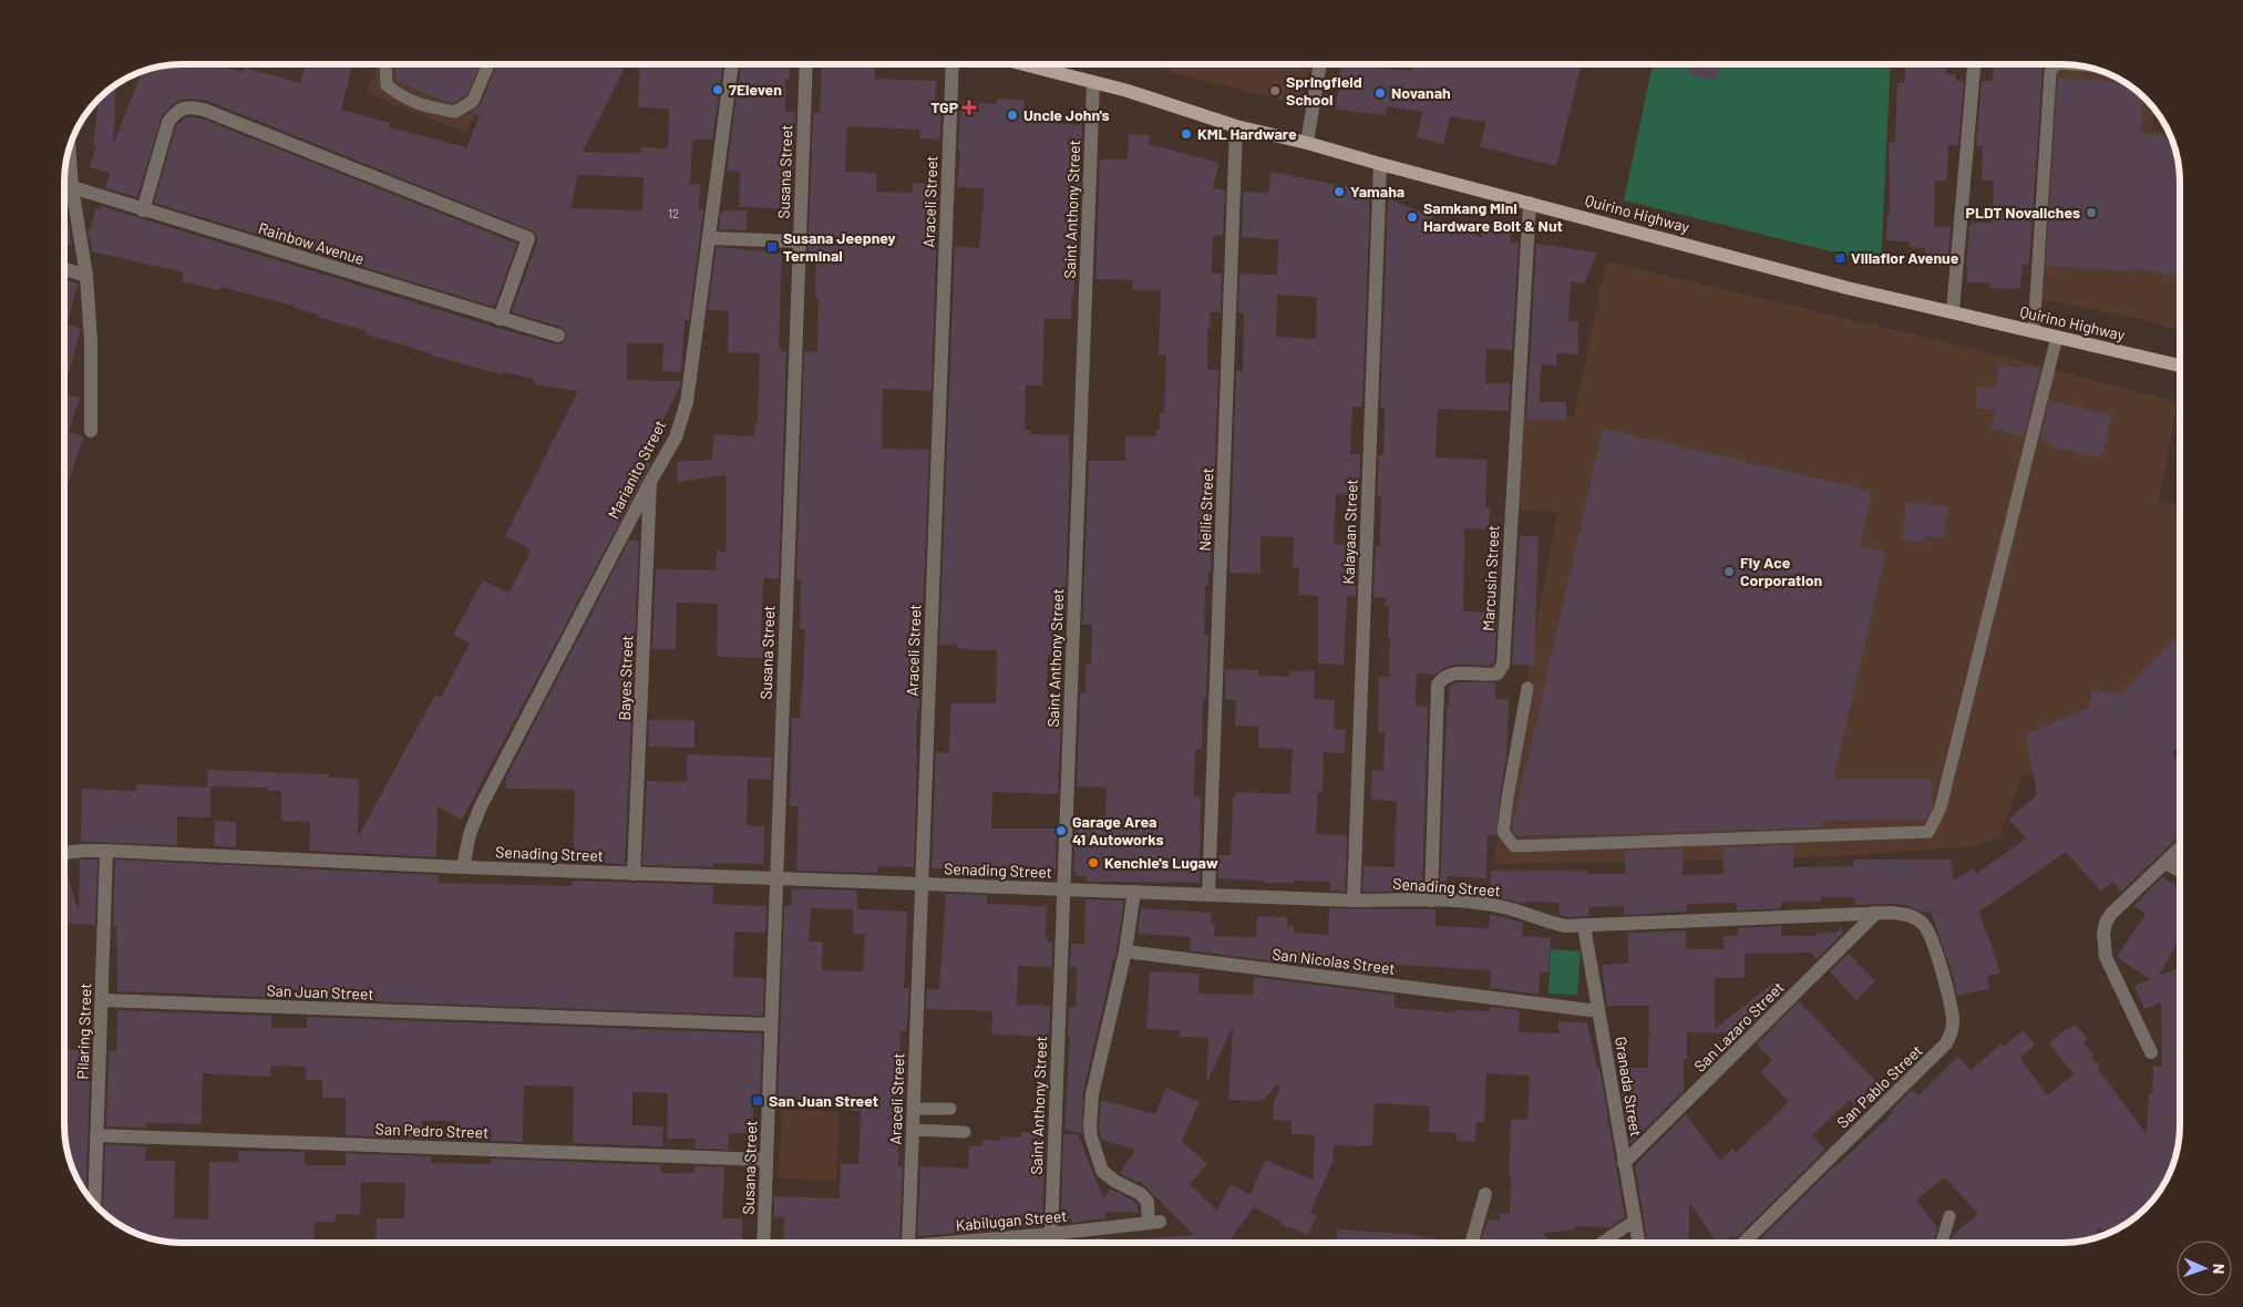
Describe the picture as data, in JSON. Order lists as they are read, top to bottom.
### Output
{
  "streets": {
    "main road": ["Quirino Highway"],
    "street": [
      "Susana Street",
      "Araceli Street",
      "Saint Anthony Street",
      "Rainbow Avenue",
      "Marianito Street",
      "Nellie Street",
      "Kalayaan Street",
      "Marcusin Street",
      "Bayes Street",
      "Senading Street",
      "San Nicolas Street",
      "San Juan Street",
      "San Lazaro Street",
      "Pilaring Street",
      "Granada Street",
      "San Pablo Street",
      "San Pedro Street",
      "Kabilugan Street"
    ]
  },
  "crossings": [
    ["Susana Street", "Senading Street"],
    ["Susana Street", "San Juan Street"],
    ["Susana Street", "San Pedro Street"],
    ["Araceli Street", "Senading Street"],
    ["Saint Anthony Street", "Quirino Highway"],
    ["Saint Anthony Street", "Senading Street"],
    ["Saint Anthony Street", "Kabilugan Street"],
    ["Quirino Highway", "Nellie Street"],
    ["Quirino Highway", "Kalayaan Street"],
    ["Quirino Highway", "Marcusin Street"],
    ["Marianito Street", "Bayes Street"],
    ["Marianito Street", "Senading Street"],
    ["Nellie Street", "Senading Street"],
    ["Kalayaan Street", "Senading Street"],
    ["Marcusin Street", "Senading Street"],
    ["Bayes Street", "Senading Street"],
    ["Senading Street", "San Lazaro Street"],
    ["Senading Street", "Pilaring Street"],
    ["Senading Street", "Granada Street"],
    ["Senading Street", "San Pablo Street"],
    ["San Nicolas Street", "Granada Street"],
    ["San Nicolas Street", "Kabilugan Street"],
    ["San Juan Street", "Pilaring Street"],
    ["San Lazaro Street", "Granada Street"],
    ["Pilaring Street", "San Pedro Street"]
  ],
  "places": {
    "other": [
      "7Eleven",
      "Springfield School",
      "Novanah",
      "Uncle John's",
      "KML Hardware",
      "Yamaha",
      "PLDT Novaliches",
      "Samkang Mini Hardware Bolt & Nut",
      "Fly Ace Corporation",
      "Garage Area 41 Autoworks",
      "Kenchie's Lugaw"
    ],
    "health": ["TGP"],
    "transit": ["Susana Jeepney Terminal", "Villaflor Avenue", "San Juan Street"]
  },
  "house_numbers": ["12"],
  "north": "right"
}
